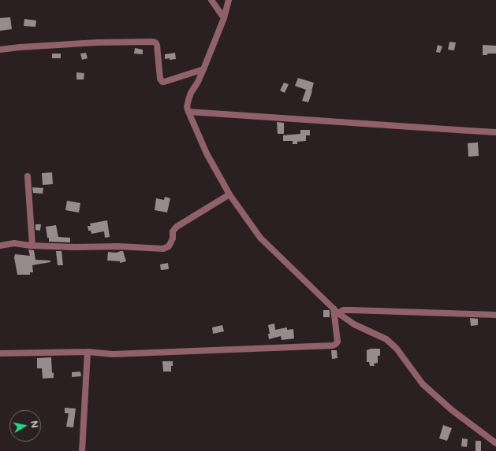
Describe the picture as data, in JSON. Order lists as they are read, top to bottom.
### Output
{
  "north": "right"
}
